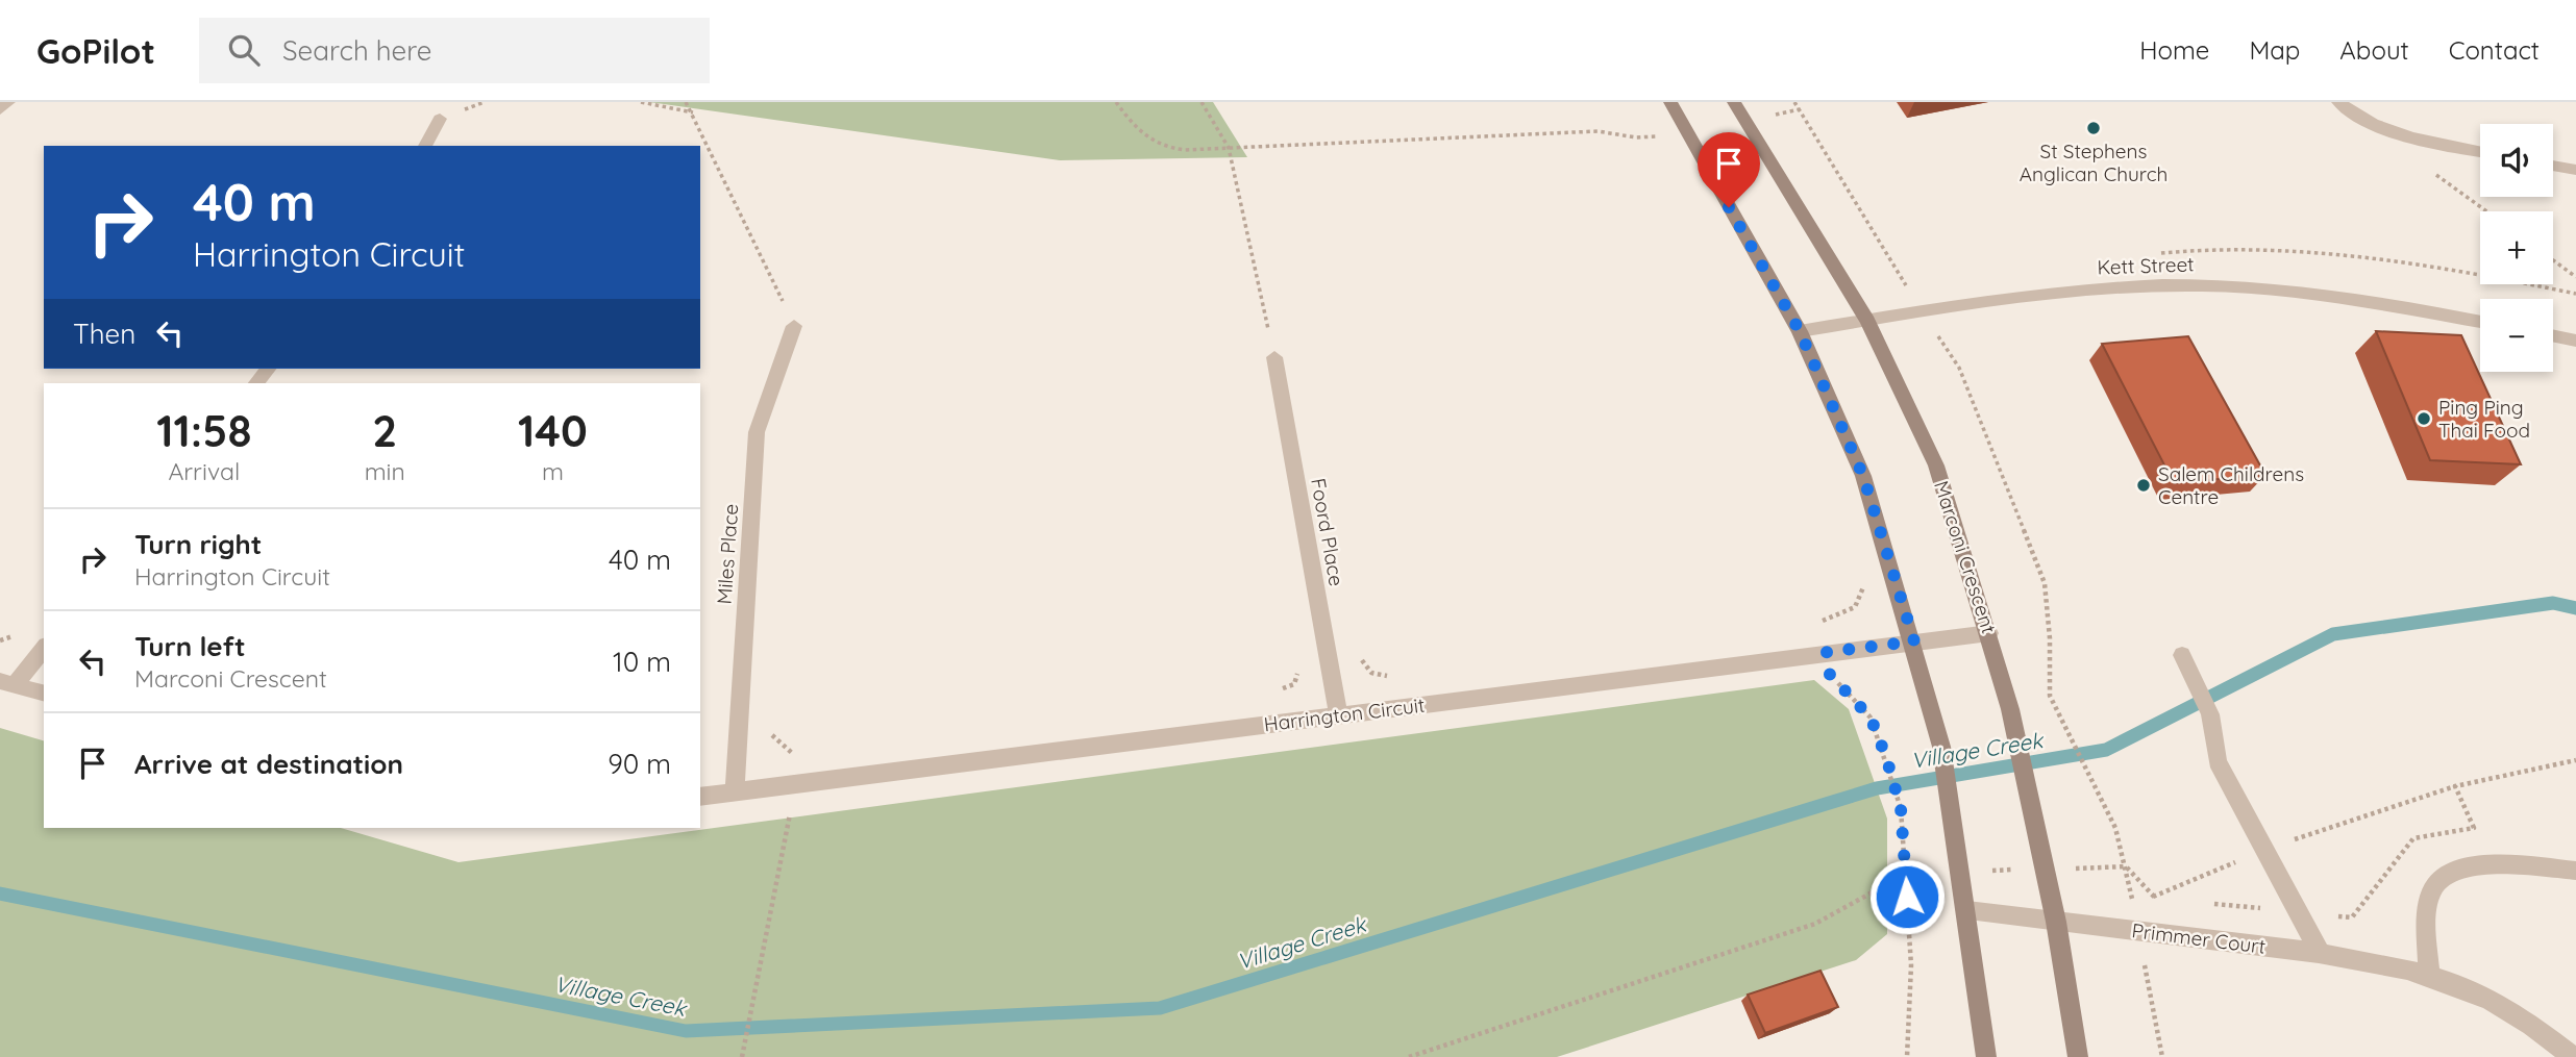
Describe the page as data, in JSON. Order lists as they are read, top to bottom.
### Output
{
  "streets": {
    "street": [
      "Kett Street",
      "Foord Place",
      "Miles Place",
      "Marconi Crescent",
      "Harrington Circuit",
      "Primmer Court"
    ]
  },
  "crossings": [
    ["Kett Street", "Marconi Crescent"],
    ["Foord Place", "Harrington Circuit"],
    ["Miles Place", "Harrington Circuit"],
    ["Marconi Crescent", "Harrington Circuit"],
    ["Marconi Crescent", "Primmer Court"]
  ],
  "water": ["Village Creek"],
  "places": ["St Stephens Anglican Church", "Ping Ping Thai Food", "Salem Childrens Centre"],
  "page": {
    "header": "GoPilot",
    "search": "Search here",
    "nav": [
      "Home",
      "Map",
      "About",
      "Contact"
    ],
    "map_buttons": ["+", "−"],
    "turn": ["40 m", "Harrington Circuit"],
    "then": "Then",
    "eta": [
      "11:58",
      "Arrival",
      "2",
      "min",
      "140",
      "m"
    ],
    "list": [
      {
        "name": "Turn right",
        "note": "Harrington Circuit",
        "value": "40 m"
      },
      {
        "name": "Turn left",
        "note": "Marconi Crescent",
        "value": "10 m"
      },
      {
        "name": "Arrive at destination",
        "value": "90 m"
      }
    ]
  }
}
